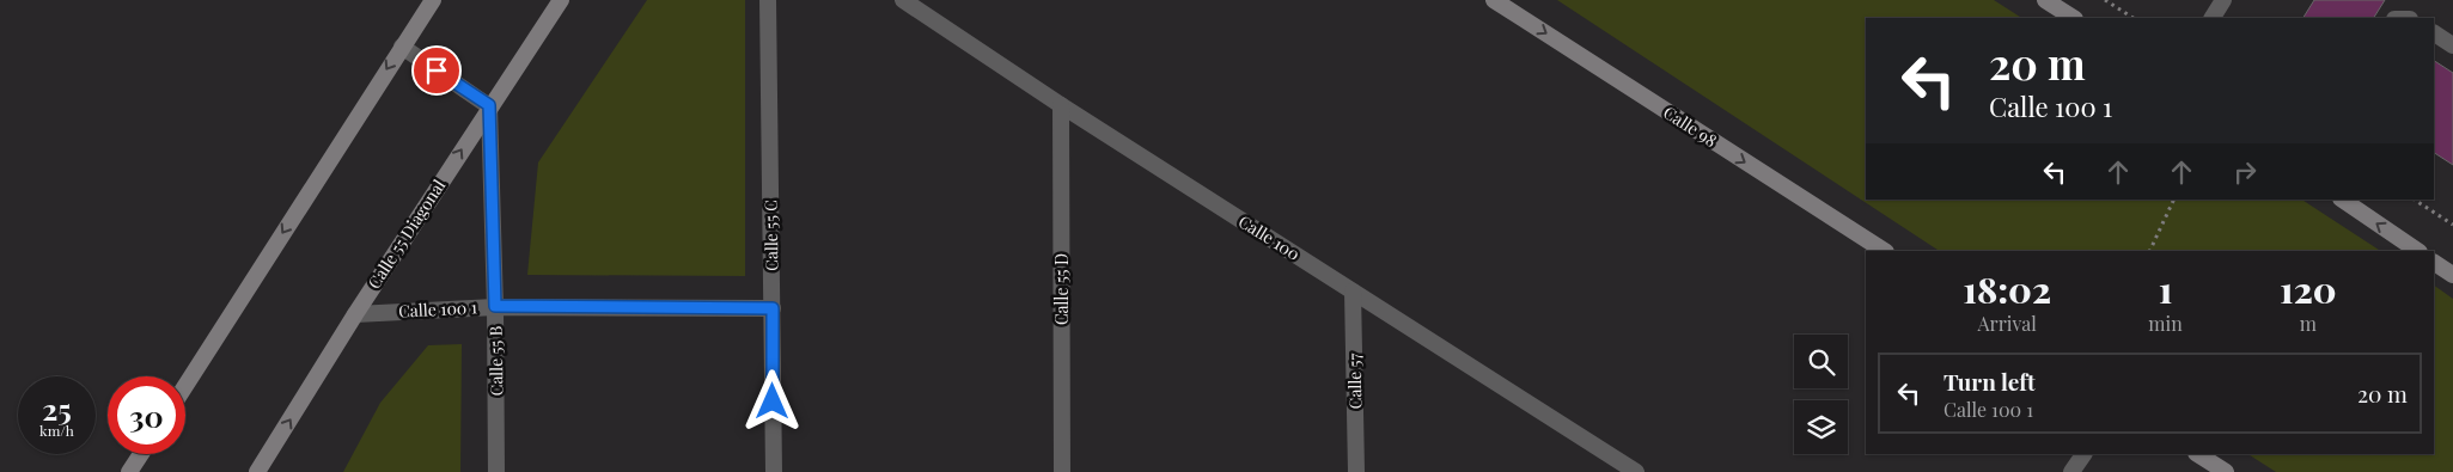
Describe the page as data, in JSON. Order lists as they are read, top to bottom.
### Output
{
  "streets": {
    "main road": ["Calle 98", "Calle 55 Diagonal"],
    "street": [
      "Calle 55 C",
      "Calle 100",
      "Calle 55 D",
      "Calle 100 1",
      "Calle 55 B",
      "Calle 57"
    ]
  },
  "crossings": [
    ["Calle 55 Diagonal", "Calle 100 1"],
    ["Calle 55 Diagonal", "Calle 55 B"],
    ["Calle 55 C", "Calle 100 1"],
    ["Calle 100", "Calle 55 D"],
    ["Calle 100", "Calle 57"],
    ["Calle 100 1", "Calle 55 B"]
  ],
  "one_way": ["Calle 98"],
  "page": {
    "turn": ["20 m", "Calle 100 1"],
    "eta": [
      "18:02",
      "Arrival",
      "1",
      "min",
      "120",
      "m"
    ],
    "list": [
      {
        "name": "Turn left",
        "note": "Calle 100 1",
        "value": "20 m"
      }
    ],
    "speed": "25 km/h",
    "limit": "30"
  }
}
